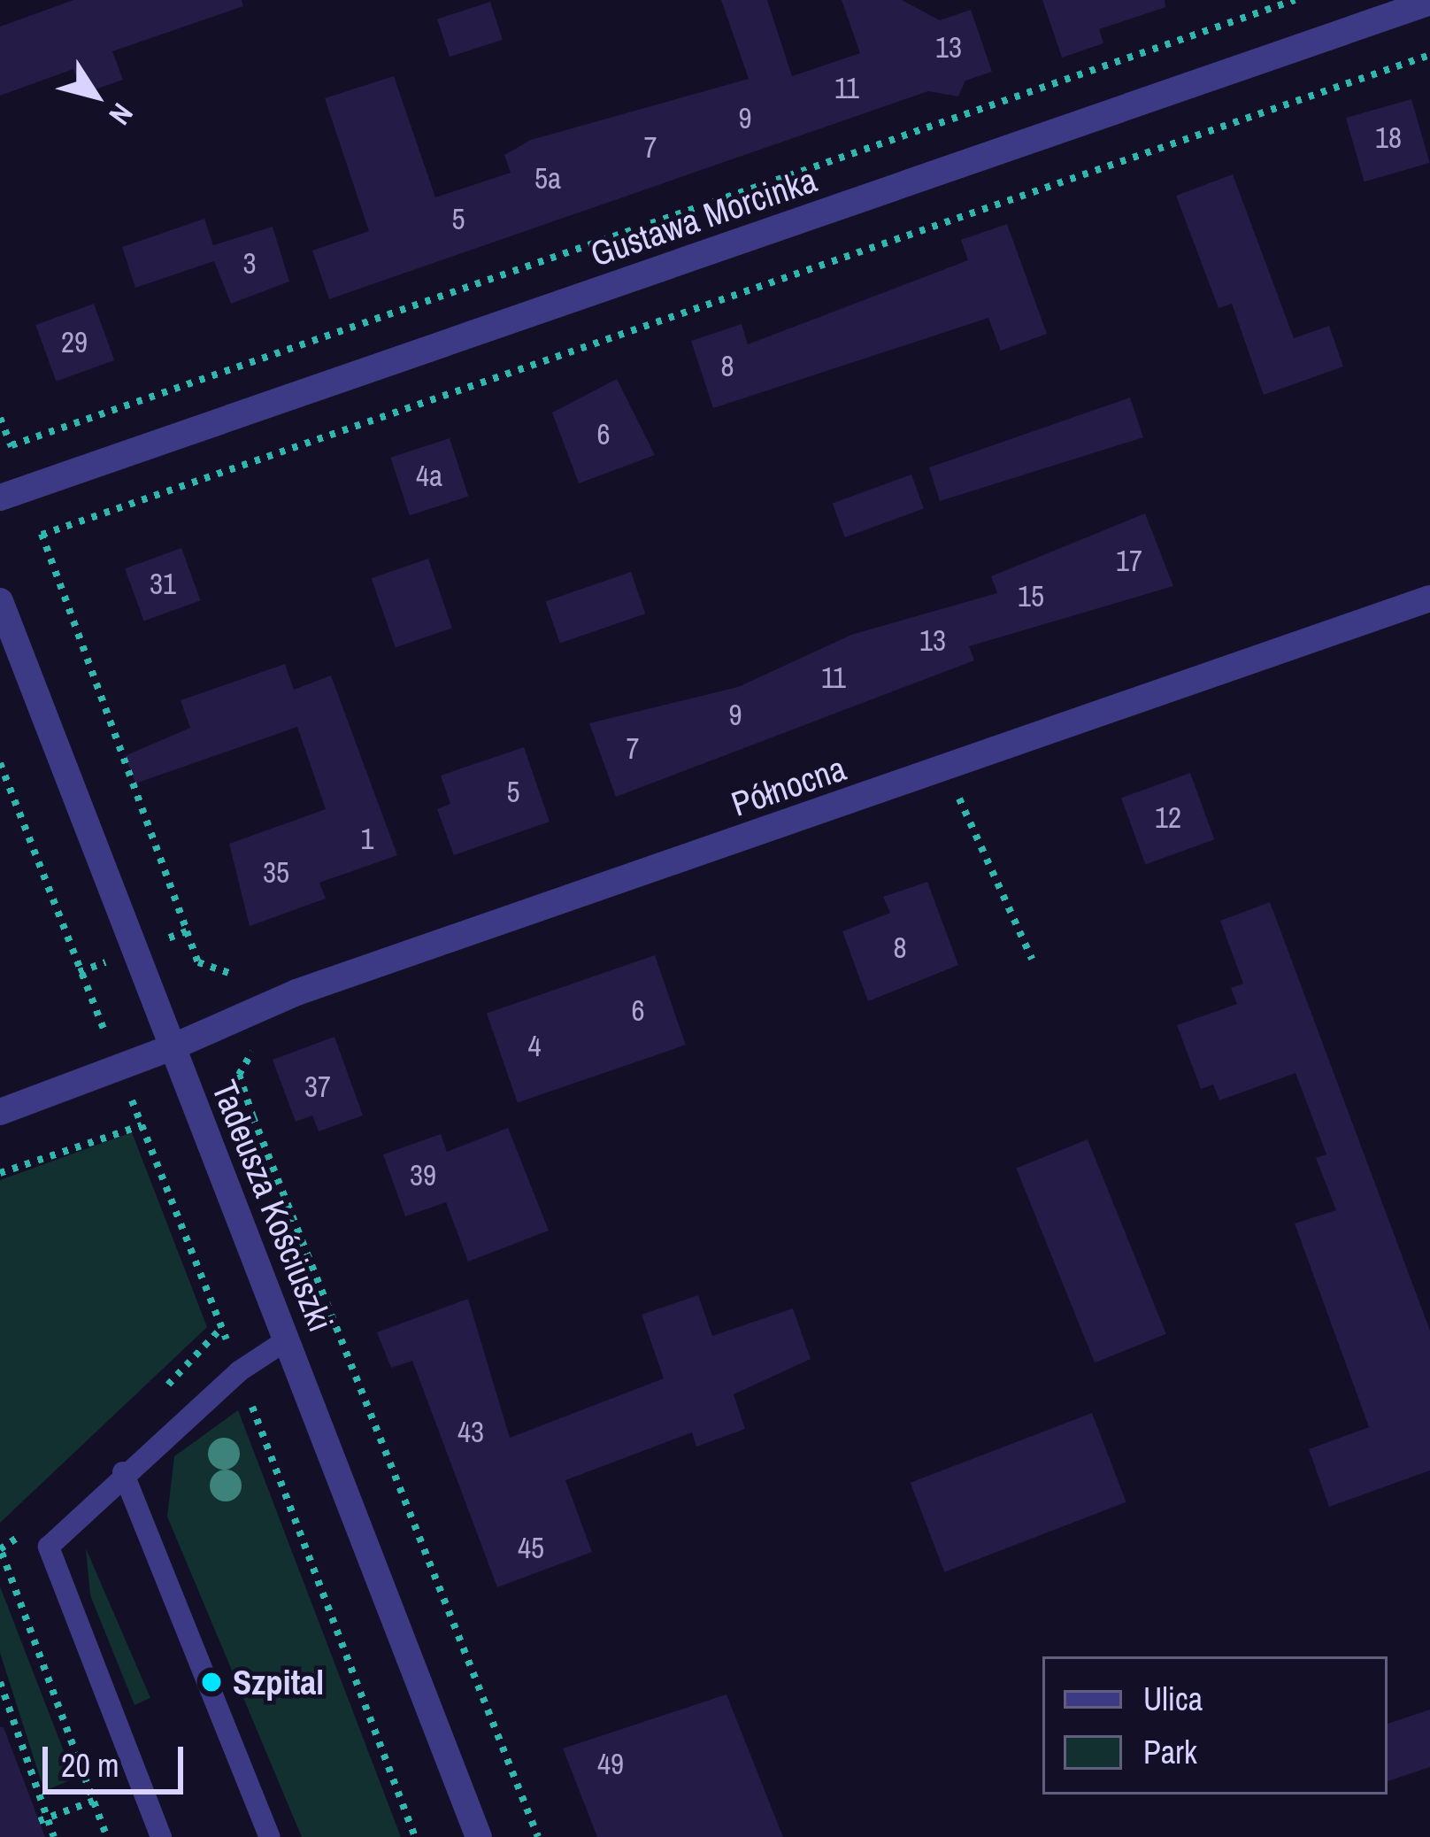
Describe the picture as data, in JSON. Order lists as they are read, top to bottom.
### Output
{
  "streets": {
    "street": ["Gustawa Morcinka", "Północna", "Tadeusza Kościuszki"]
  },
  "crossings": [
    ["Północna", "Tadeusza Kościuszki"]
  ],
  "places": ["Szpital"],
  "house_numbers": [
    "13",
    "11",
    "9",
    "18",
    "7",
    "5a",
    "5",
    "3",
    "29",
    "8",
    "6",
    "4a",
    "17",
    "31",
    "15",
    "13",
    "11",
    "9",
    "7",
    "5",
    "12",
    "1",
    "35",
    "8",
    "6",
    "4",
    "37",
    "39",
    "43",
    "45",
    "49"
  ],
  "legend": ["Ulica", "Park"],
  "scale_bar": "20 m",
  "north": "bottom right"
}
